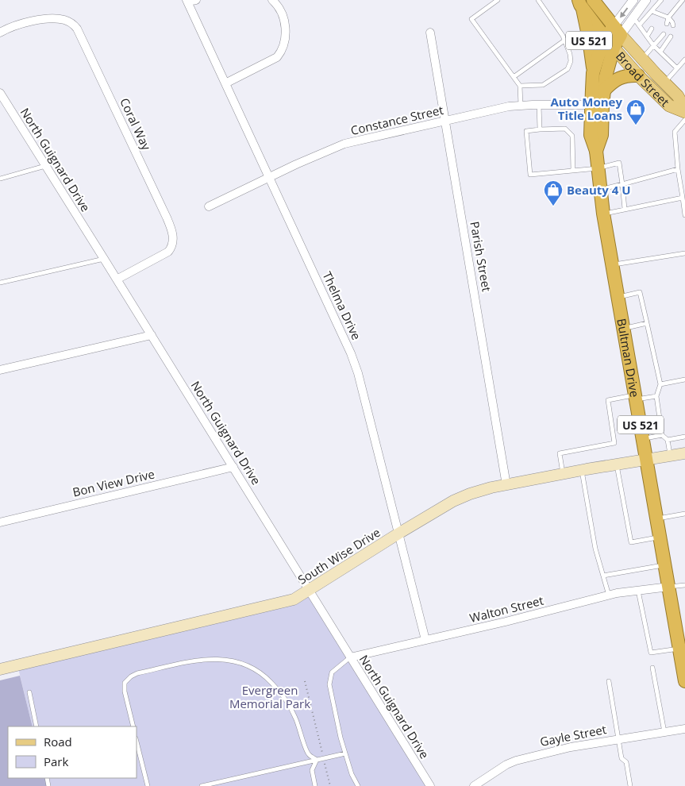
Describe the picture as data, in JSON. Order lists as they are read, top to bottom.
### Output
{
  "streets": {
    "highway": ["US 521", "Broad Street", "Bultman Drive"],
    "main road": ["South Wise Drive"],
    "street": [
      "Constance Street",
      "Coral Way",
      "North Guignard Drive",
      "Parish Street",
      "Thelma Drive",
      "Bon View Drive",
      "Walton Street",
      "Gayle Street"
    ]
  },
  "crossings": [
    ["US 521", "Broad Street"],
    ["US 521", "Bultman Drive"],
    ["Broad Street", "Bultman Drive"],
    ["Constance Street", "Parish Street"],
    ["Constance Street", "Thelma Drive"],
    ["Constance Street", "Bultman Drive"],
    ["Coral Way", "North Guignard Drive"],
    ["North Guignard Drive", "Bon View Drive"],
    ["North Guignard Drive", "South Wise Drive"],
    ["North Guignard Drive", "Walton Street"],
    ["Parish Street", "South Wise Drive"],
    ["Thelma Drive", "South Wise Drive"],
    ["Thelma Drive", "Walton Street"],
    ["Bultman Drive", "South Wise Drive"],
    ["Bultman Drive", "Walton Street"]
  ],
  "parks": ["Evergreen Memorial Park"],
  "places": {
    "shop": ["Auto Money Title Loans", "Beauty 4 U"]
  },
  "legend": ["Road", "Park"]
}
